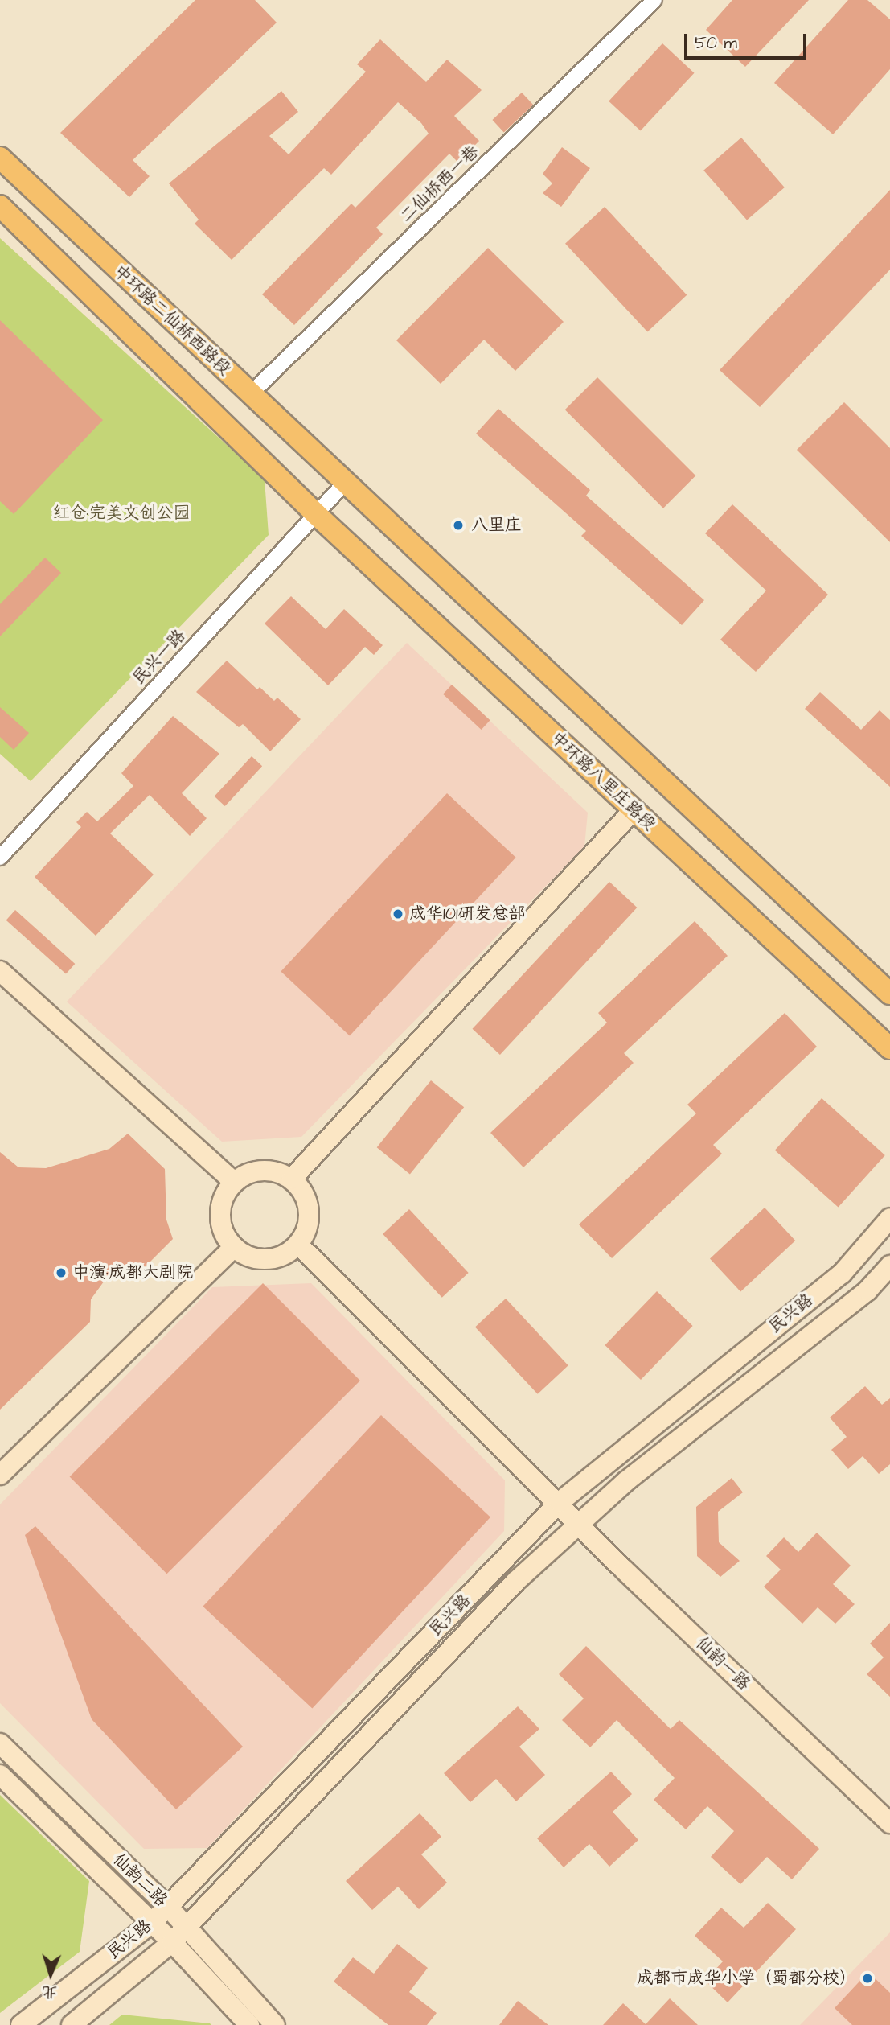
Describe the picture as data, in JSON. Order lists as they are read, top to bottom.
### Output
{
  "streets": {
    "main road": ["中环路二仙桥西路段", "中环路八里庄路段"],
    "street": [
      "二仙桥西一巷",
      "民兴一路",
      "民兴路",
      "仙韵一路",
      "仙韵二路"
    ]
  },
  "crossings": [
    ["二仙桥西一巷", "中环路二仙桥西路段"],
    ["中环路二仙桥西路段", "民兴一路"],
    ["民兴一路", "中环路八里庄路段"],
    ["民兴路", "仙韵一路"],
    ["民兴路", "仙韵二路"]
  ],
  "parks": ["红仓·完美文创公园"],
  "places": [
    "八里庄",
    "成华101研发总部",
    "中演·成都大剧院",
    "成都市成华小学（蜀都分校）"
  ],
  "scale_bar": "50 m",
  "north": "bottom"
}
